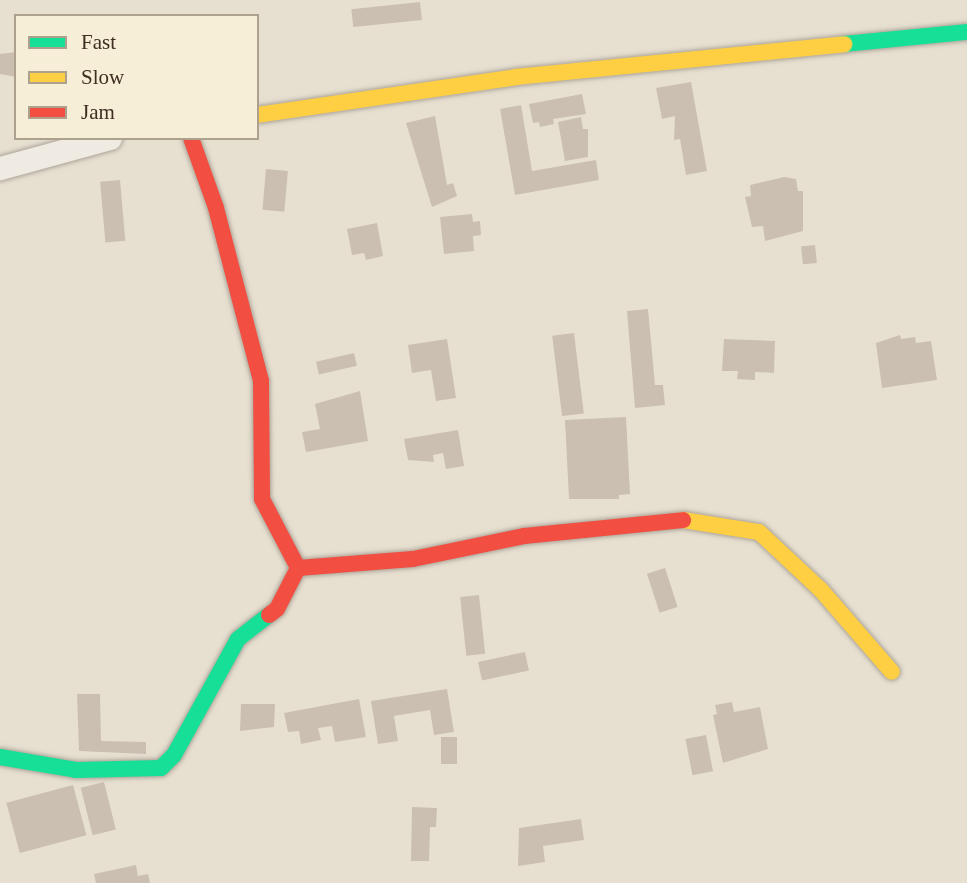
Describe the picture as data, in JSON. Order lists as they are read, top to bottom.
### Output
{
  "legend": ["Fast", "Slow", "Jam"]
}
